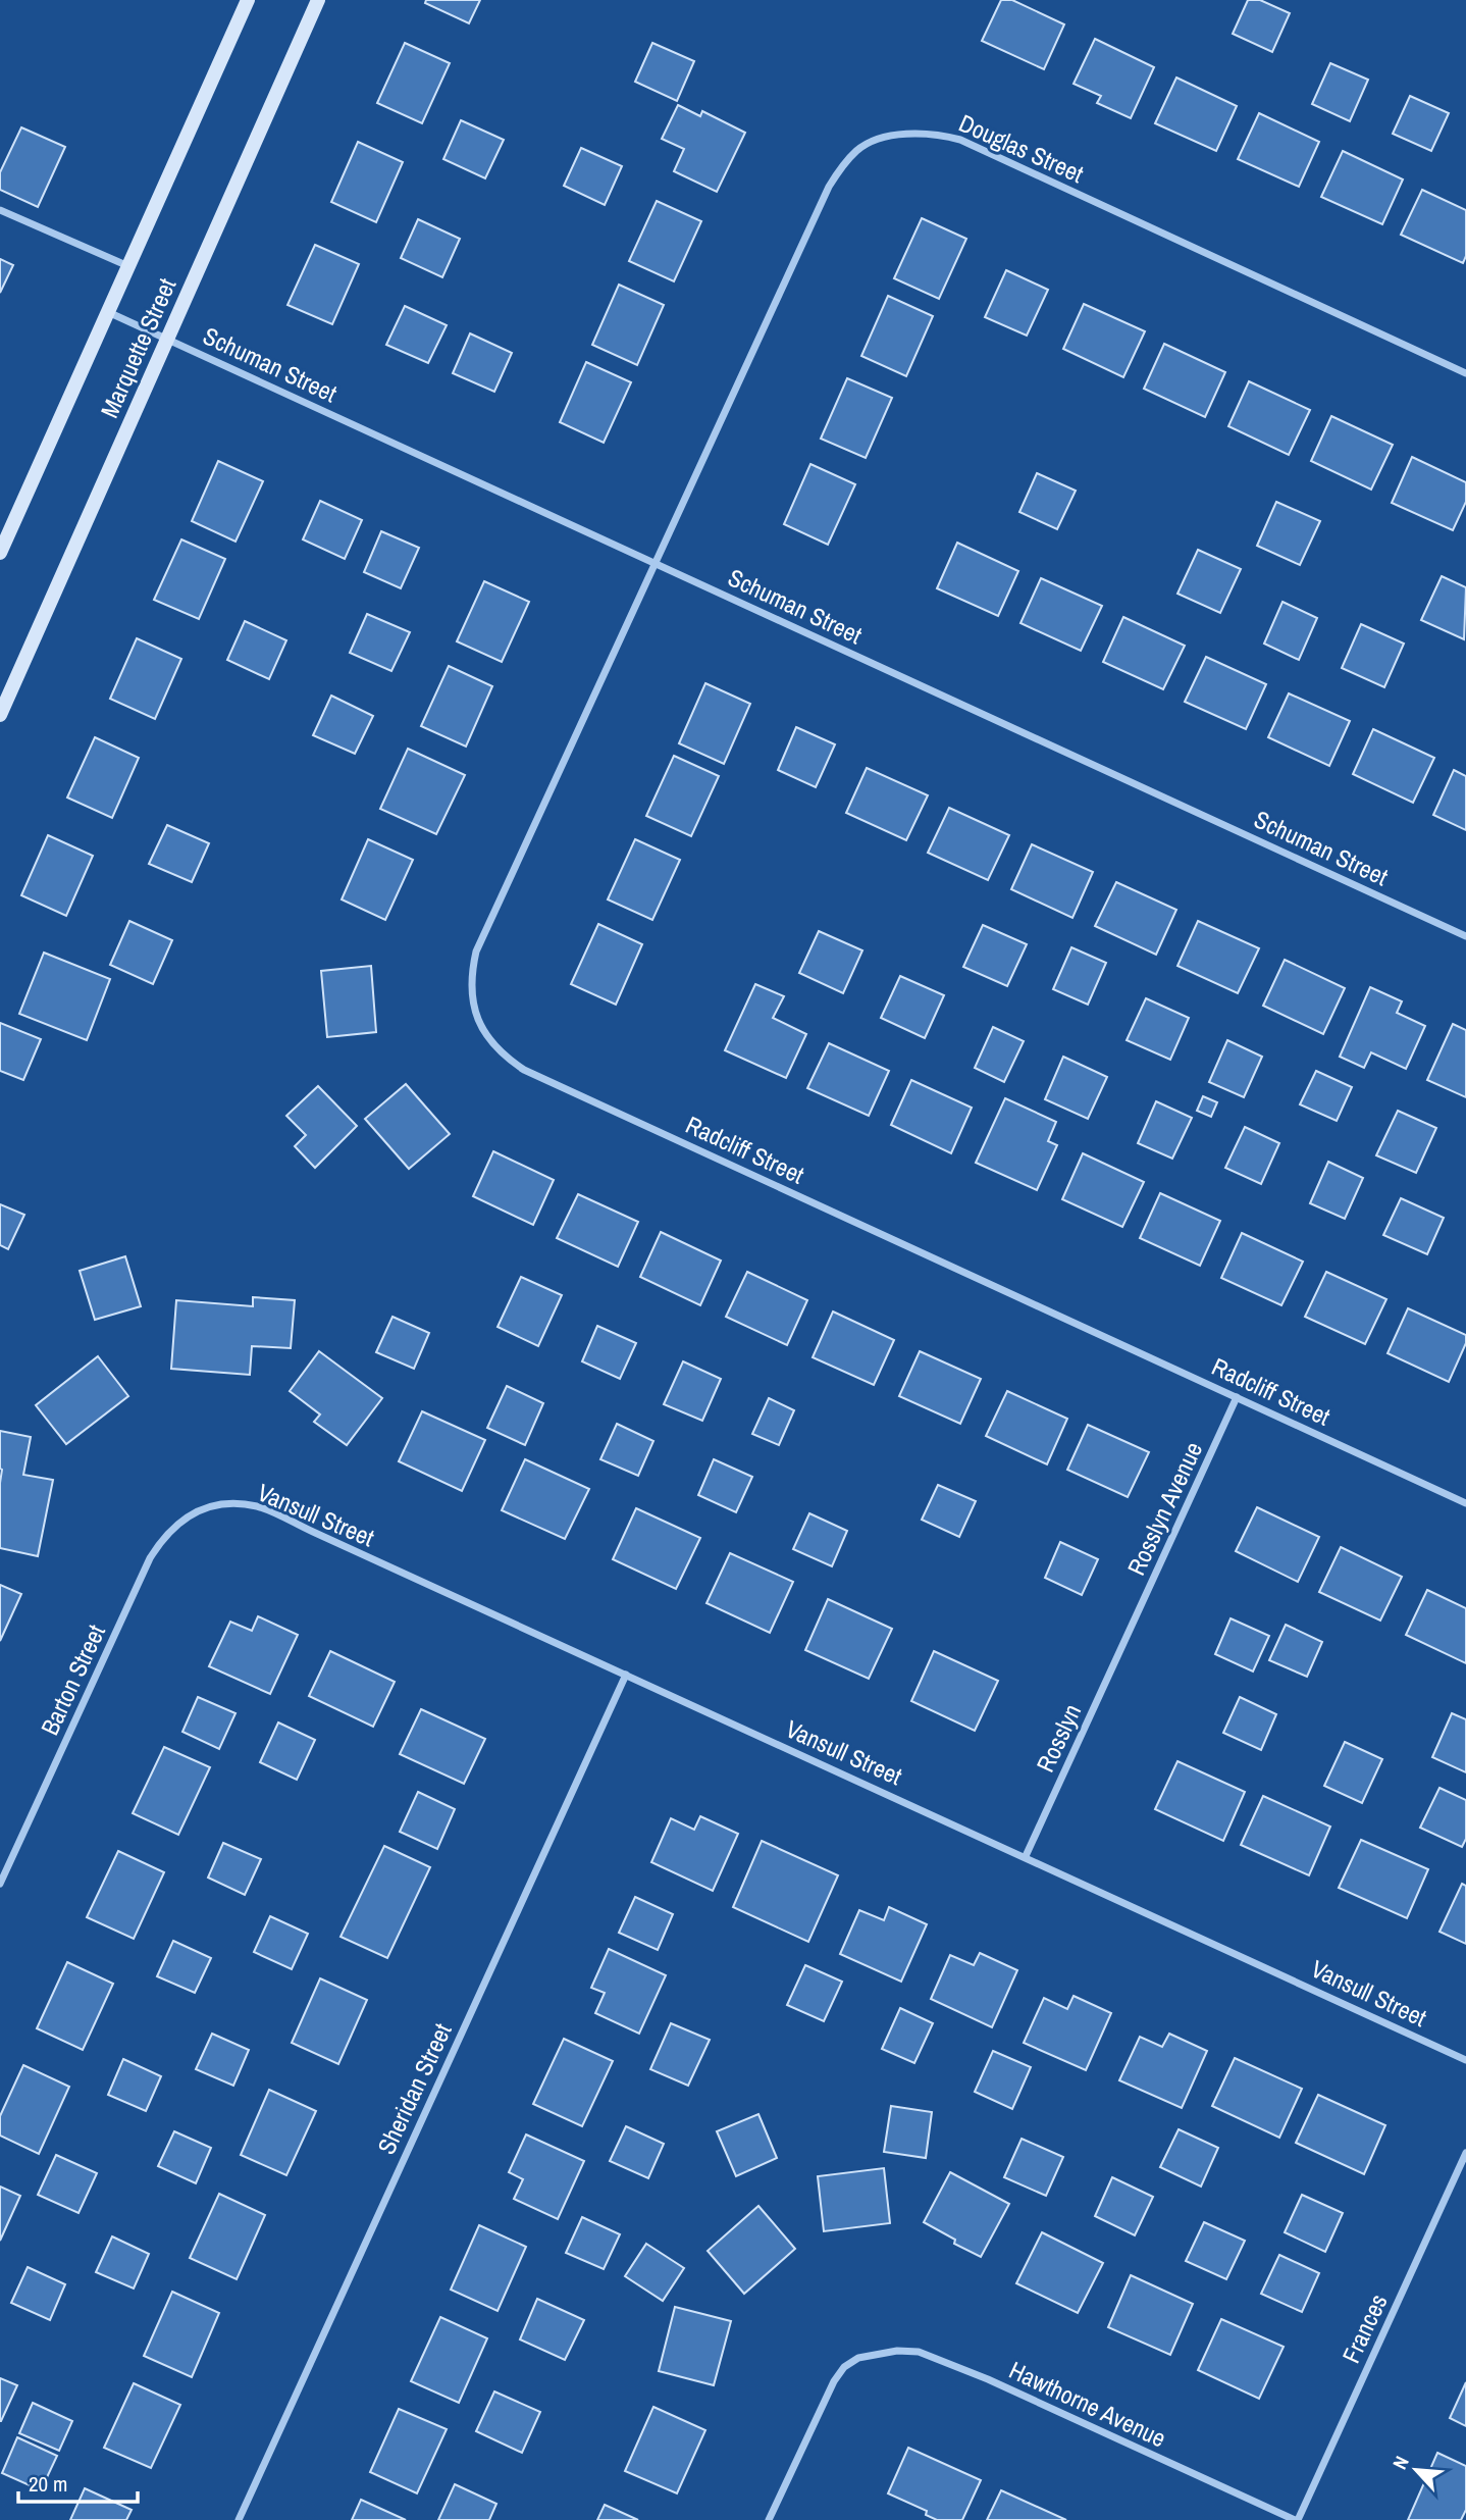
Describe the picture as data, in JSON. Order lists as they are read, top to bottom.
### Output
{
  "streets": {
    "street": [
      "Douglas Street",
      "Marquette Street",
      "Schuman Street",
      "Radcliff Street",
      "Rosslyn Avenue",
      "Vansull Street",
      "Barton Street",
      "Rosslyn",
      "Sheridan Street",
      "Frances",
      "Hawthorne Avenue"
    ]
  },
  "crossings": [
    ["Douglas Street", "Schuman Street"],
    ["Douglas Street", "Radcliff Street"],
    ["Marquette Street", "Schuman Street"],
    ["Schuman Street", "Radcliff Street"],
    ["Radcliff Street", "Rosslyn Avenue"],
    ["Rosslyn Avenue", "Rosslyn"],
    ["Vansull Street", "Barton Street"],
    ["Vansull Street", "Rosslyn"],
    ["Vansull Street", "Sheridan Street"],
    ["Frances", "Hawthorne Avenue"]
  ],
  "scale_bar": "20 m",
  "north": "top left"
}
